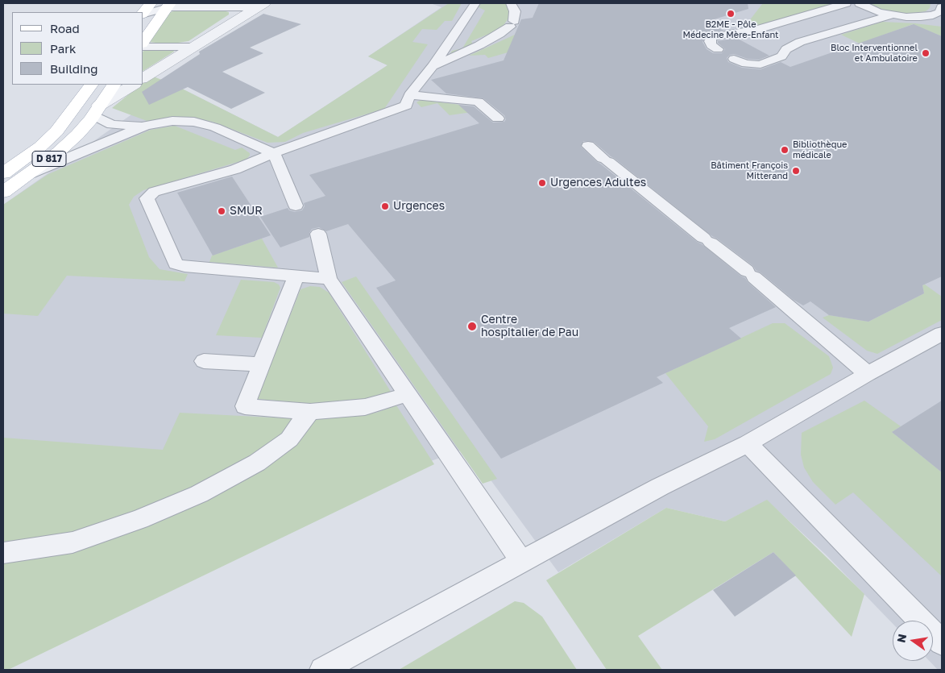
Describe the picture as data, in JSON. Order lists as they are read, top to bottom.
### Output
{
  "streets": {
    "main road": ["D 817"]
  },
  "places": [
    "B2ME - Pôle Médecine Mère-Enfant",
    "Bloc Interventionnel et Ambulatoire",
    "Bibliothèque médicale",
    "Bâtiment François Mitterand",
    "Urgences Adultes",
    "Urgences",
    "SMUR",
    "Centre hospitalier de Pau"
  ],
  "legend": ["Road", "Park", "Building"],
  "north": "left"
}
